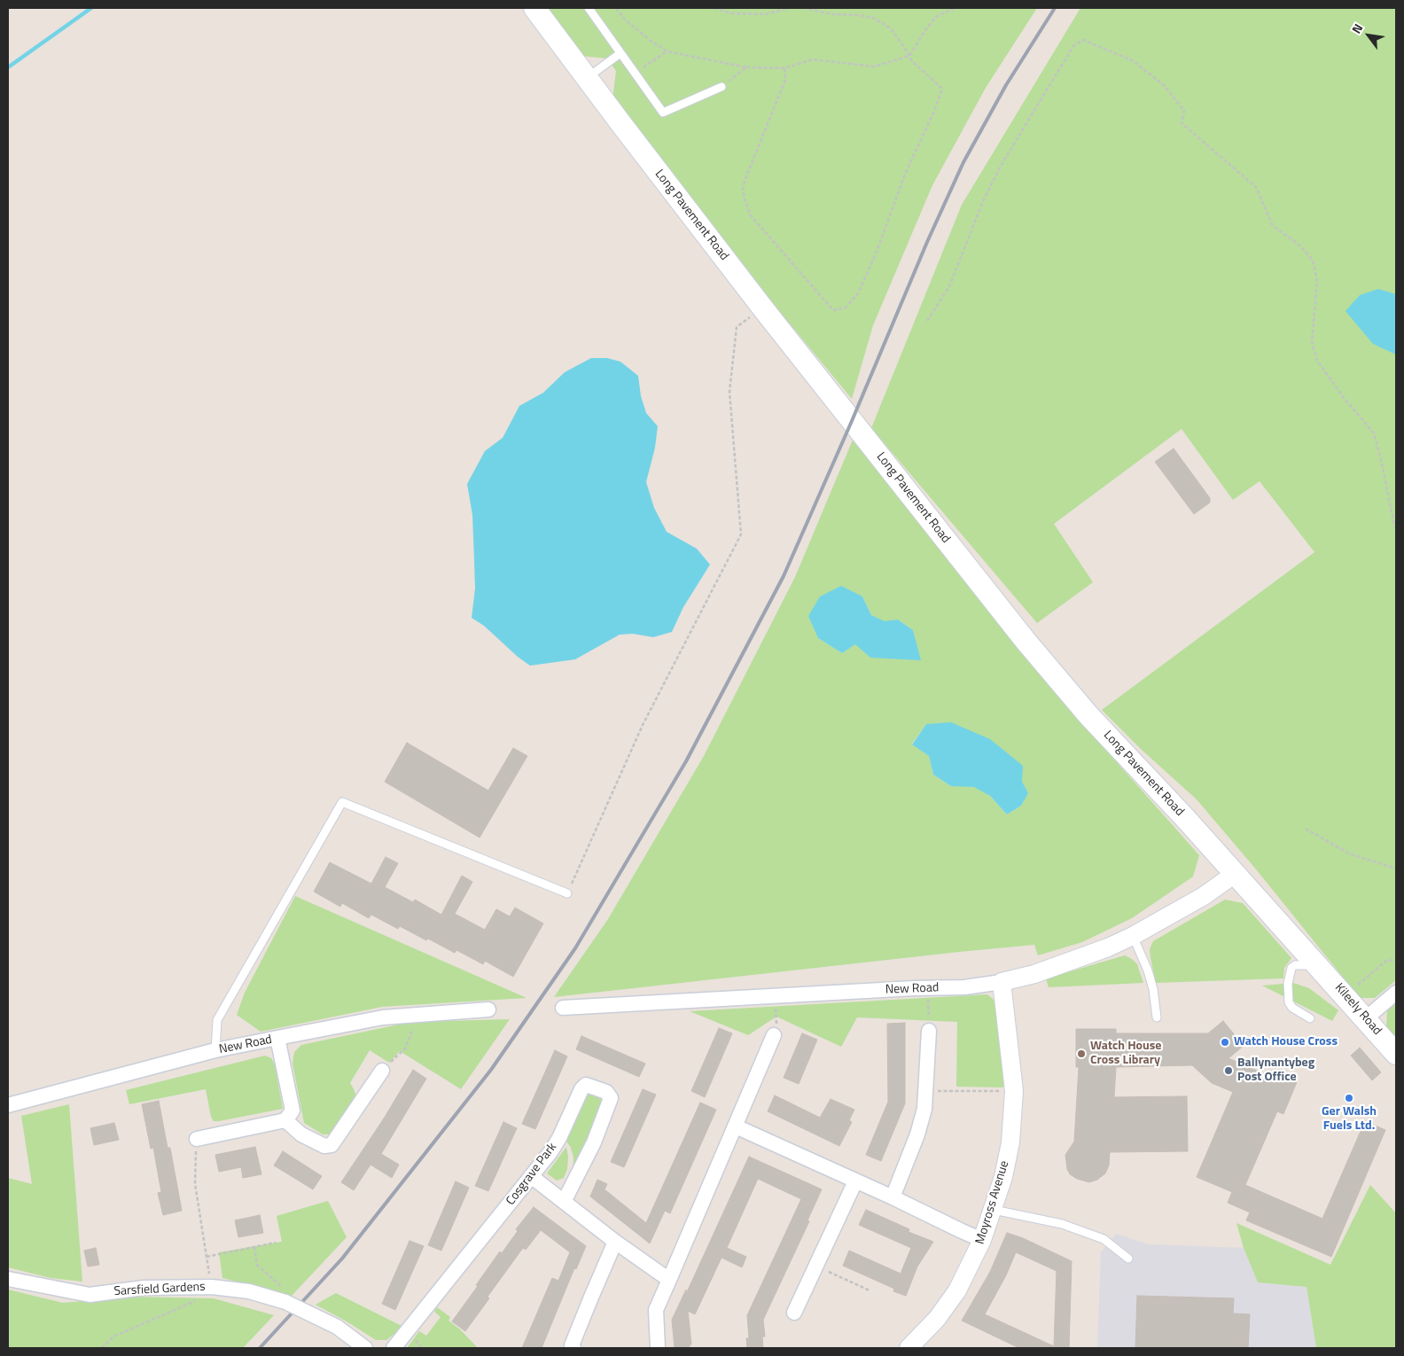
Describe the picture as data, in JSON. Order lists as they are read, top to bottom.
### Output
{
  "streets": {
    "main road": ["Long Pavement Road", "Kileely Road"],
    "street": [
      "New Road",
      "Cosgrave Park",
      "Moyross Avenue",
      "Sarsfield Gardens"
    ]
  },
  "crossings": [
    ["Long Pavement Road", "New Road"],
    ["Long Pavement Road", "Kileely Road"],
    ["New Road", "Moyross Avenue"]
  ],
  "places": [
    "Watch House Cross",
    "Watch House Cross Library",
    "Ballynantybeg Post Office",
    "Ger Walsh Fuels Ltd."
  ],
  "north": "top left"
}
